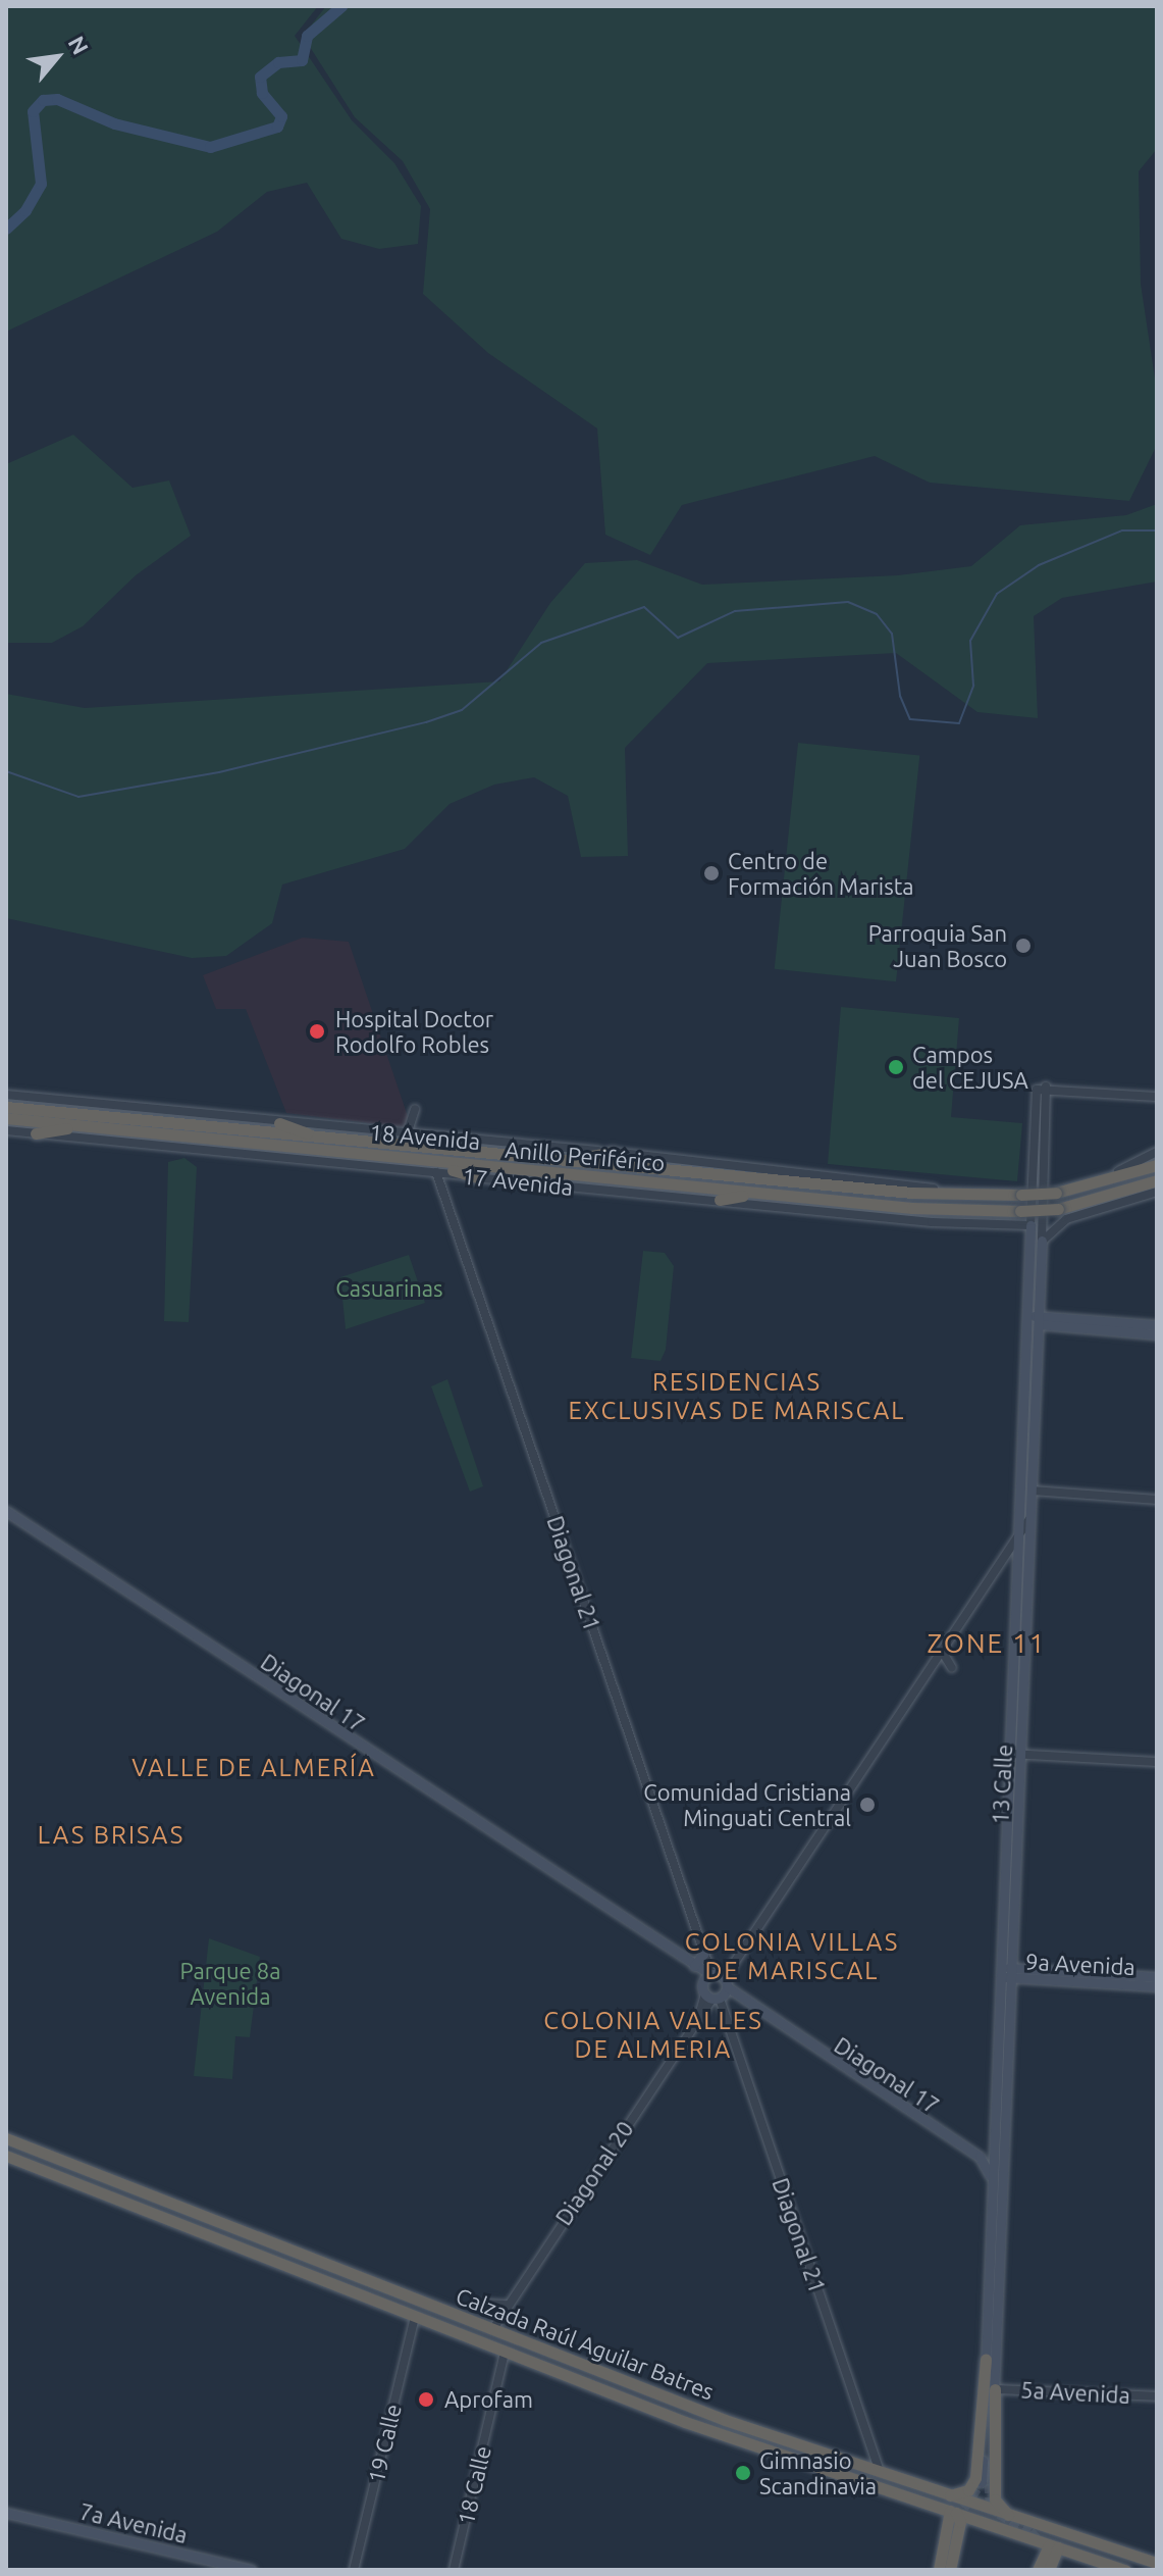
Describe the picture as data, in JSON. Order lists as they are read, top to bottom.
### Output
{
  "streets": {
    "highway": ["Anillo Periférico", "Calzada Raúl Aguilar Batres"],
    "main road": [
      "Diagonal 17",
      "13 Calle",
      "9a Avenida",
      "7a Avenida"
    ],
    "street": [
      "18 Avenida",
      "17 Avenida",
      "Diagonal 21",
      "Diagonal 20",
      "5a Avenida",
      "19 Calle",
      "18 Calle"
    ]
  },
  "crossings": [
    ["18 Avenida", "13 Calle"],
    ["17 Avenida", "Diagonal 21"],
    ["17 Avenida", "13 Calle"],
    ["Diagonal 21", "Diagonal 17"],
    ["Diagonal 21", "Diagonal 20"],
    ["Diagonal 21", "Calzada Raúl Aguilar Batres"],
    ["Diagonal 17", "13 Calle"],
    ["Diagonal 17", "Diagonal 20"],
    ["13 Calle", "9a Avenida"],
    ["13 Calle", "Diagonal 20"],
    ["13 Calle", "5a Avenida"],
    ["Diagonal 20", "Calzada Raúl Aguilar Batres"],
    ["Calzada Raúl Aguilar Batres", "19 Calle"],
    ["Calzada Raúl Aguilar Batres", "18 Calle"]
  ],
  "districts": [
    "RESIDENCIAS EXCLUSIVAS DE MARISCAL",
    "ZONE 11",
    "VALLE DE ALMERÍA",
    "LAS BRISAS",
    "COLONIA VILLAS DE MARISCAL",
    "COLONIA VALLES DE ALMERIA"
  ],
  "parks": ["Casuarinas", "Parque 8a Avenida"],
  "places": [
    "Centro de Formación Marista",
    "Parroquia San Juan Bosco",
    "Hospital Doctor Rodolfo Robles",
    "Campos del CEJUSA",
    "Comunidad Cristiana Minguati Central",
    "Aprofam",
    "Gimnasio Scandinavia"
  ],
  "north": "top right"
}
